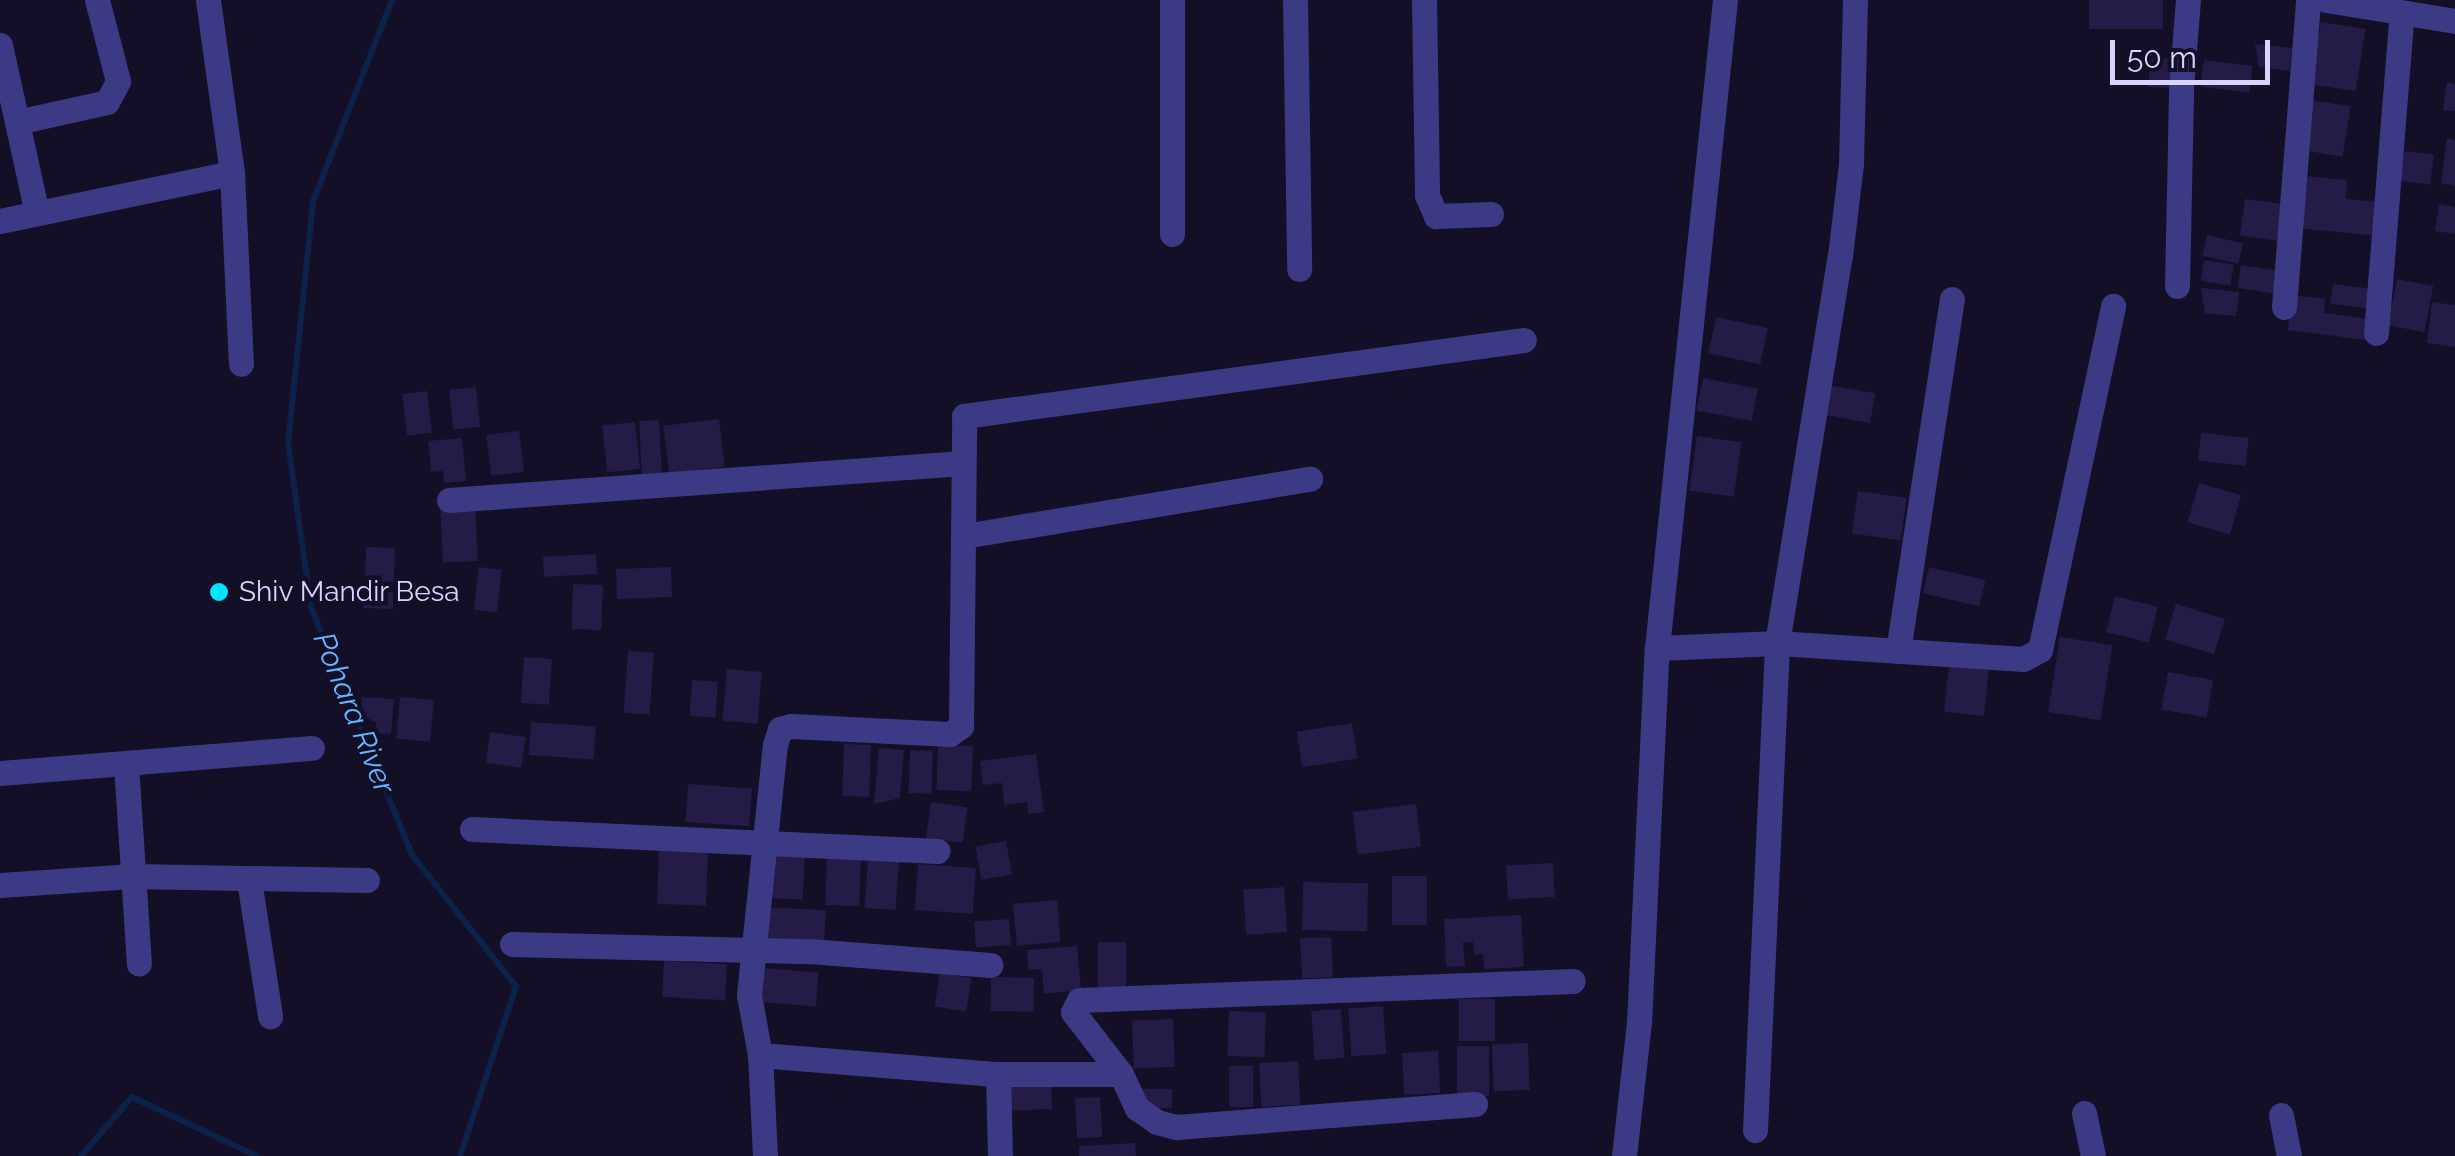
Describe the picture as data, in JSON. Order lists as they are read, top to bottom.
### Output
{
  "water": ["Pohara River"],
  "places": ["Shiv Mandir Besa"],
  "scale_bar": "50 m"
}
